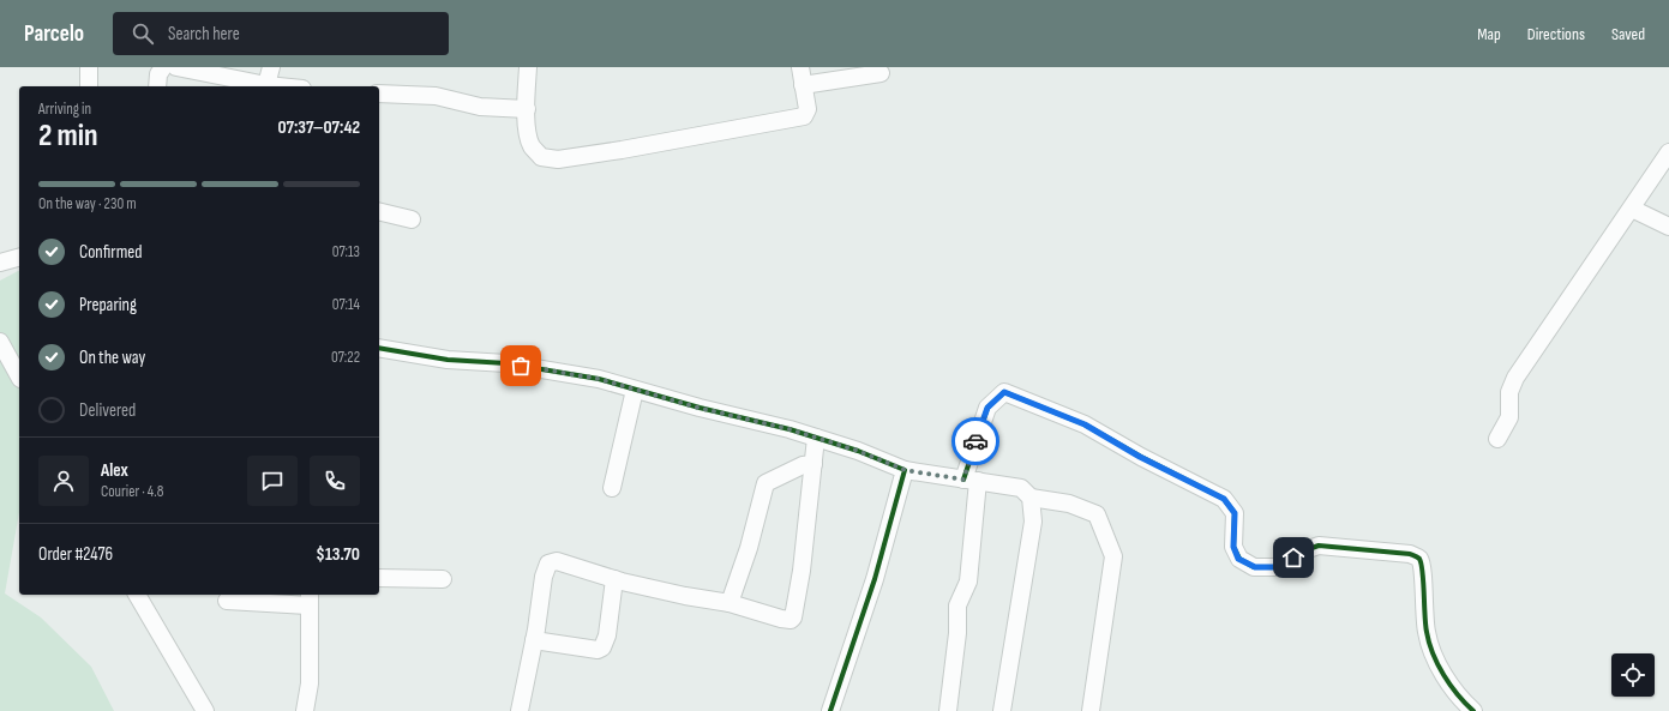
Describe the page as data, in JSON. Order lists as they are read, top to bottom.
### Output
{
  "page": {
    "header": "Parcelo",
    "search": "Search here",
    "nav": ["Map", "Directions", "Saved"],
    "heading": ["2 min", "Arriving in", "07:37–07:42"],
    "panel": [
      "Alex",
      "Courier · 4.8",
      "Order #2476",
      "$13.70"
    ],
    "bar": "On the way · 230 m",
    "list": [
      ["Confirmed", "07:13"],
      ["Preparing", "07:14"],
      ["On the way", "07:22"],
      "Delivered"
    ]
  }
}
